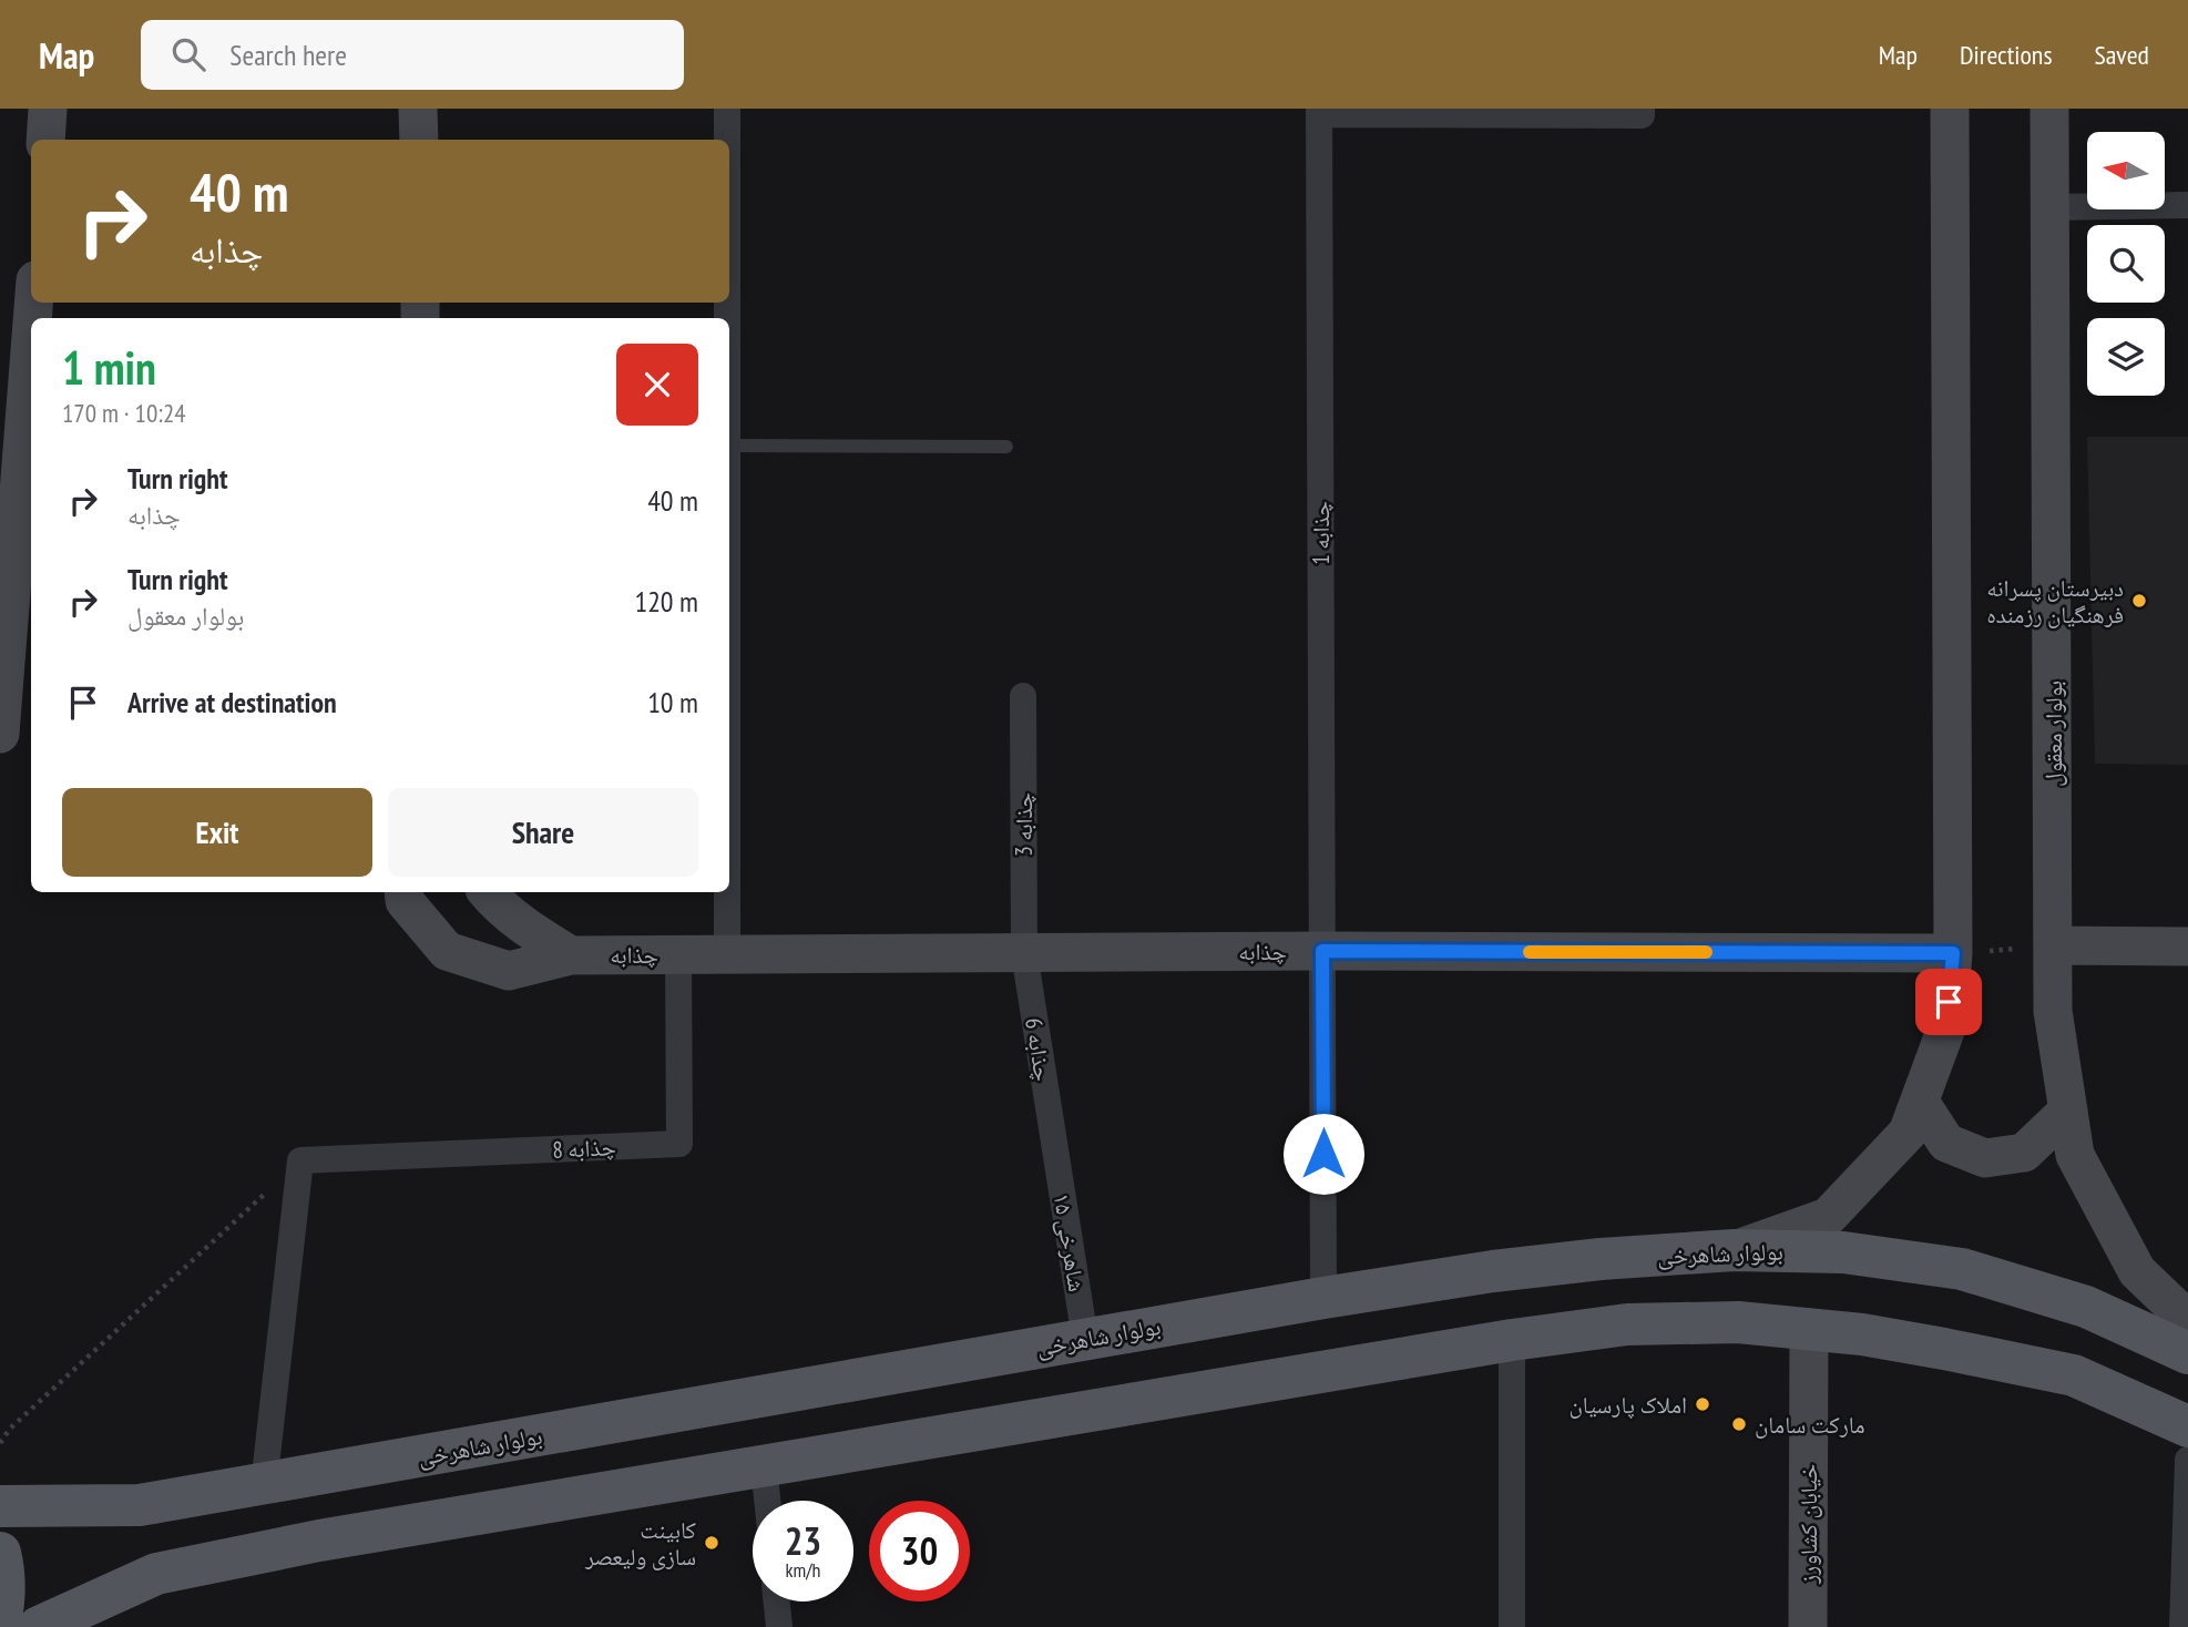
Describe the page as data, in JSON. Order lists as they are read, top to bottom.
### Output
{
  "streets": {
    "main road": ["بولوار شاهرخی"],
    "street": [
      "چذابه 1",
      "بولوار معقول",
      "چذابه 3",
      "چذابه",
      "چذابه 6",
      "چذابه 8",
      "شاهرخی ۱۵",
      "خیابان کشاورز"
    ]
  },
  "crossings": [
    ["چذابه 1", "چذابه"],
    ["چذابه 1", "بولوار شاهرخی"],
    ["چذابه 3", "چذابه"],
    ["چذابه 3", "چذابه 6"],
    ["چذابه", "چذابه 6"],
    ["چذابه", "چذابه 8"],
    ["چذابه 6", "شاهرخی ۱۵"],
    ["شاهرخی ۱۵", "بولوار شاهرخی"]
  ],
  "places": [
    "دبیرستان پسرانه فرهنگیان رزمنده",
    "املاک پارسیان",
    "مارکت سامان",
    "کابینت سازی ولیعصر"
  ],
  "north": "left",
  "page": {
    "header": "Map",
    "search": "Search here",
    "nav": ["Map", "Directions", "Saved"],
    "turn": ["40 m", "چذابه"],
    "heading": ["1 min", "170 m · 10:24"],
    "list": [
      {
        "name": "Turn right",
        "note": "چذابه",
        "value": "40 m"
      },
      {
        "name": "Turn right",
        "note": "بولوار معقول",
        "value": "120 m"
      },
      {
        "name": "Arrive at destination",
        "value": "10 m"
      }
    ],
    "buttons": ["Exit", "Share"],
    "speed": "23 km/h",
    "limit": "30"
  }
}
